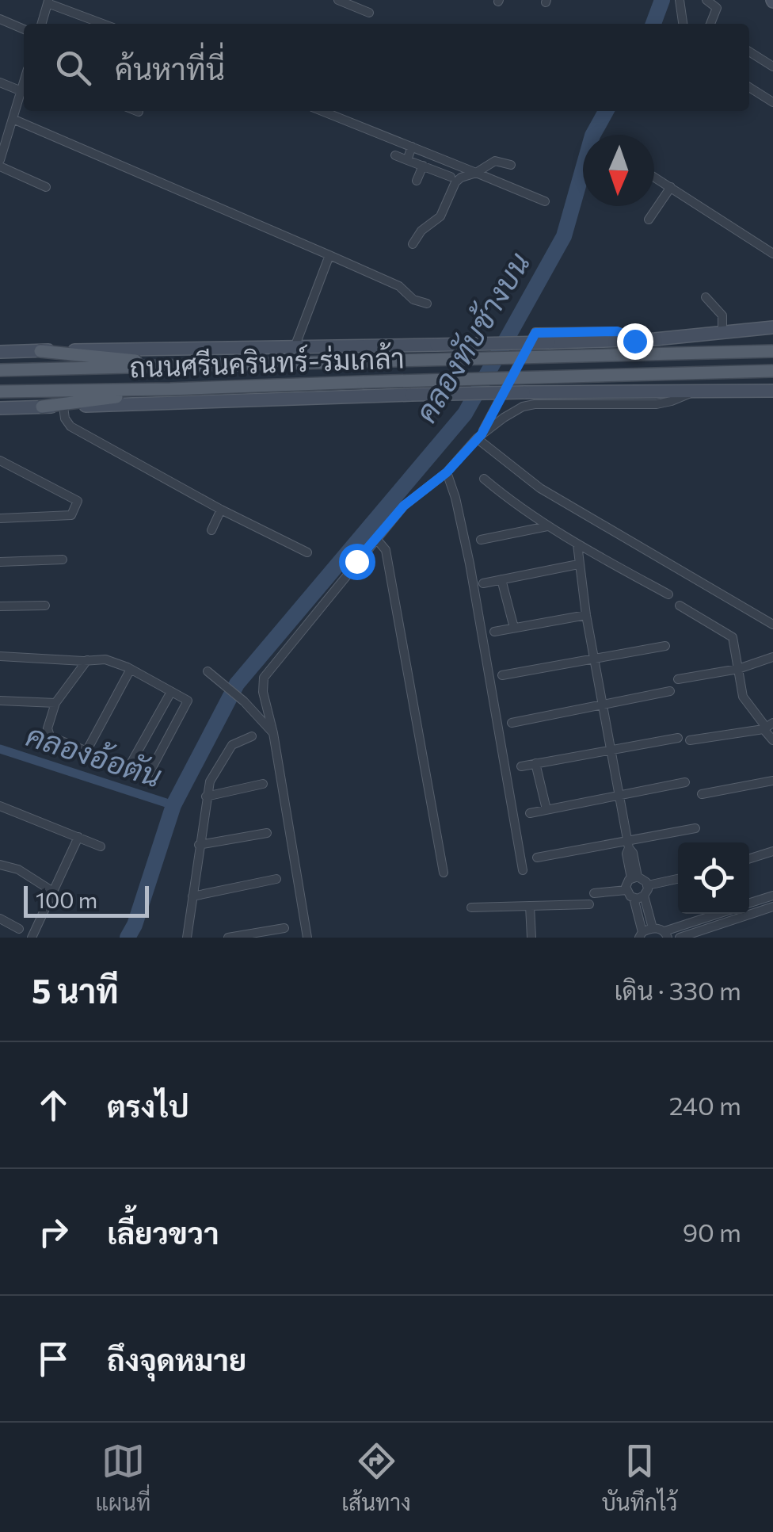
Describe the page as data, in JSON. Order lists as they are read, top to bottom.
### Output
{
  "streets": {
    "main road": ["ถนนศรีนครินทร์-ร่มเกล้า"]
  },
  "water": ["คลองทับช้างบน", "คลองอ้อตัน"],
  "scale_bar": "100 m",
  "north": "bottom",
  "page": {
    "search": "ค้นหาที่นี่",
    "scale": "100 m",
    "heading": ["5 นาที", "เดิน · 330 m"],
    "list": [
      ["ตรงไป", "240 m"],
      ["เลี้ยวขวา", "90 m"],
      "ถึงจุดหมาย"
    ],
    "nav": ["แผนที่", "เส้นทาง", "บันทึกไว้"]
  }
}
